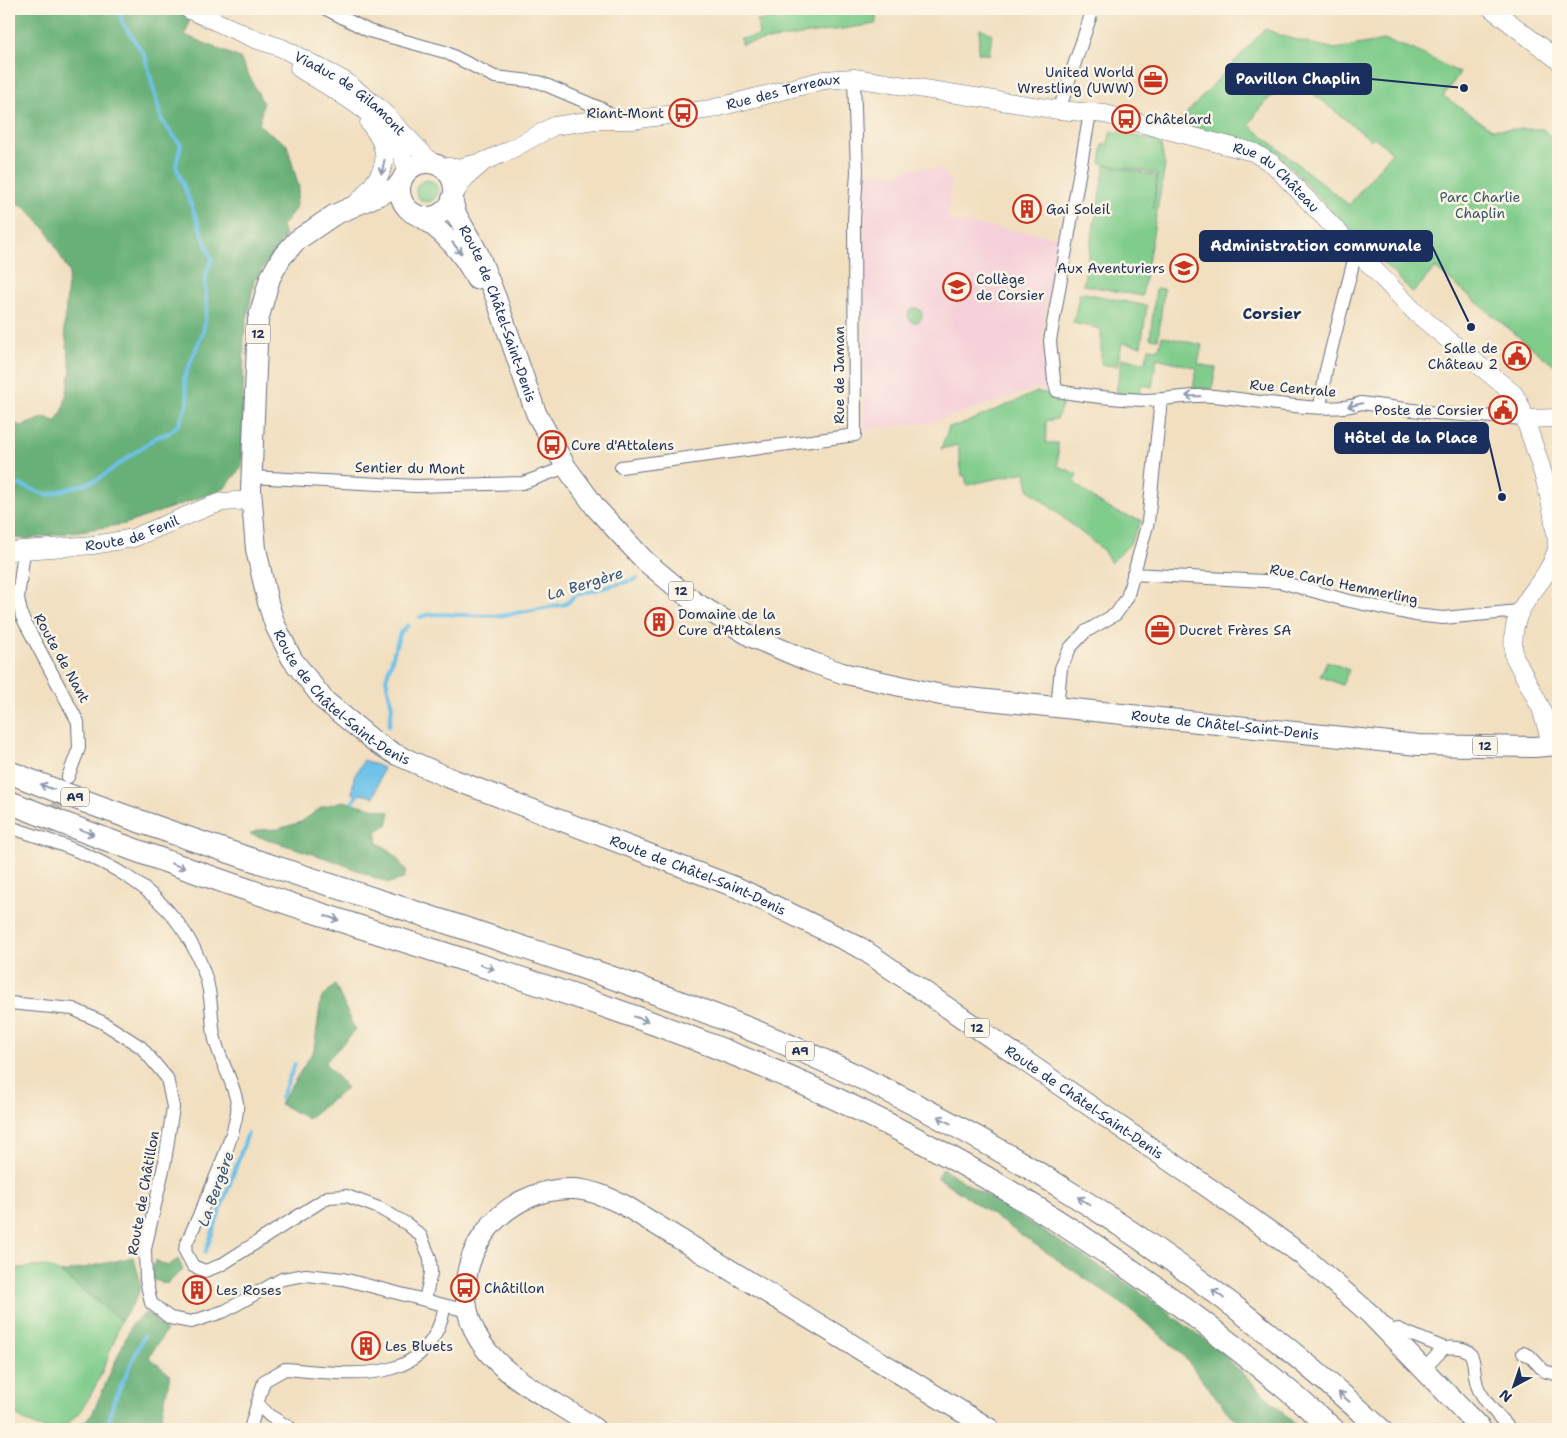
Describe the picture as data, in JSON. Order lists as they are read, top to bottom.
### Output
{
  "streets": {
    "highway": ["A9"],
    "main road": ["Route de Châtel-Saint-Denis", "12"],
    "street": [
      "Rue des Terreaux",
      "Viaduc de Gilamont",
      "Rue du Château",
      "Rue de Jaman",
      "Rue Centrale",
      "Sentier du Mont",
      "Route de Fenil",
      "Rue Carlo Hemmerling",
      "Route de Nant",
      "Route de Châtillon"
    ]
  },
  "crossings": [
    ["Rue des Terreaux", "Viaduc de Gilamont"],
    ["Rue des Terreaux", "Rue du Château"],
    ["Rue des Terreaux", "Route de Châtel-Saint-Denis"],
    ["Rue des Terreaux", "12"],
    ["Rue des Terreaux", "Rue de Jaman"],
    ["Rue des Terreaux", "Rue Centrale"],
    ["Viaduc de Gilamont", "Route de Châtel-Saint-Denis"],
    ["Viaduc de Gilamont", "12"],
    ["Rue du Château", "Rue Centrale"],
    ["Route de Châtel-Saint-Denis", "12"],
    ["Route de Châtel-Saint-Denis", "Sentier du Mont"],
    ["Route de Châtel-Saint-Denis", "Route de Fenil"],
    ["Route de Fenil", "Route de Nant"]
  ],
  "one_way": ["Rue Centrale"],
  "districts": ["Corsier"],
  "water": ["La Bergère"],
  "parks": ["Parc Charlie Chaplin"],
  "places": {
    "office": ["United World Wrestling (UWW)", "Ducret Frères SA"],
    "other": ["Pavillon Chaplin", "Administration communale", "Hôtel de la Place"],
    "bus stop": [
      "Riant-Mont",
      "Châtelard",
      "Cure d'Attalens",
      "Châtillon"
    ],
    "building": [
      "Gai Soleil",
      "Domaine de la Cure d'Attalens",
      "Les Roses",
      "Les Bluets"
    ],
    "school or university": ["Aux Aventuriers", "Collège de Corsier"],
    "public building": ["Salle de Château 2", "Poste de Corsier"]
  },
  "north": "bottom left"
}
